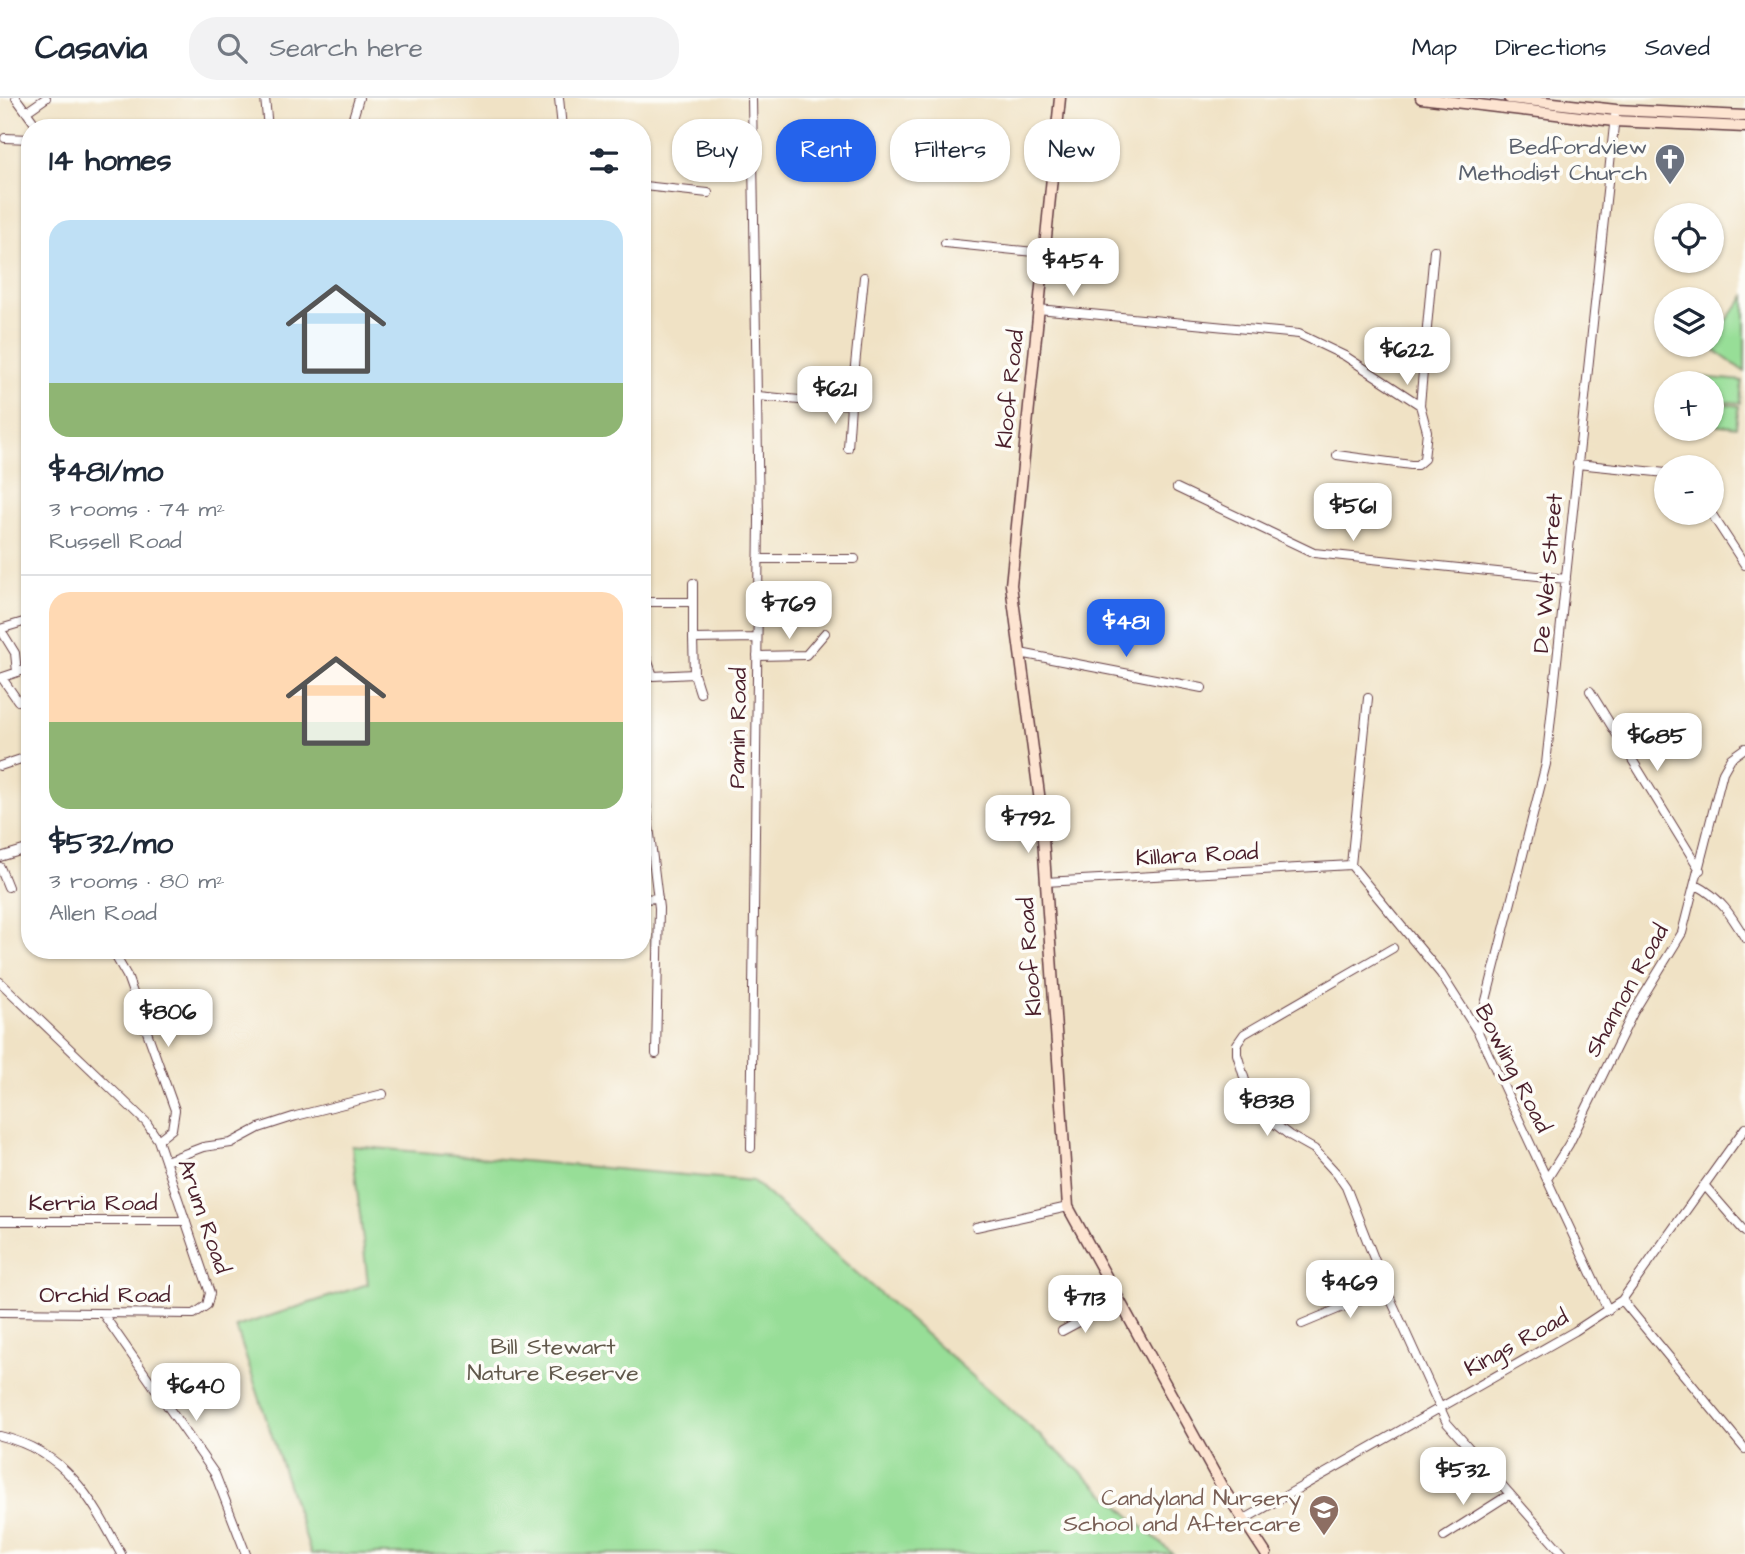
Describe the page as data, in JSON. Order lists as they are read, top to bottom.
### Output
{
  "streets": {
    "main road": ["Kloof Road"],
    "street": [
      "De Wet Street",
      "Pamin Road",
      "Killara Road",
      "Shannon Road",
      "Bowling Road",
      "Kerria Road",
      "Arum Road",
      "Orchid Road",
      "Kings Road"
    ]
  },
  "crossings": [
    ["Kloof Road", "Killara Road"],
    ["Kloof Road", "Kings Road"],
    ["De Wet Street", "Bowling Road"],
    ["Killara Road", "Bowling Road"],
    ["Shannon Road", "Bowling Road"],
    ["Bowling Road", "Kings Road"],
    ["Kerria Road", "Arum Road"],
    ["Arum Road", "Orchid Road"]
  ],
  "parks": ["Bill Stewart Nature Reserve"],
  "places": {
    "church": ["Bedfordview Methodist Church"],
    "school or university": ["Candyland Nursery School and Aftercare"]
  },
  "page": {
    "header": "Casavia",
    "search": "Search here",
    "nav": ["Map", "Directions", "Saved"],
    "chip": [
      "Buy",
      "Rent",
      "Filters",
      "New"
    ],
    "heading": "14 homes",
    "map_buttons": ["+", "−"],
    "list": [
      {
        "name": "$481/mo",
        "note": "3 rooms · 74 m² · Russell Road"
      },
      {
        "name": "$532/mo",
        "note": "3 rooms · 80 m² · Allen Road"
      }
    ],
    "price": [
      "$454",
      "$622",
      "$621",
      "$561",
      "$769",
      "$481",
      "$685",
      "$792",
      "$806",
      "$838",
      "$469",
      "$713",
      "$640",
      "$532"
    ]
  }
}
